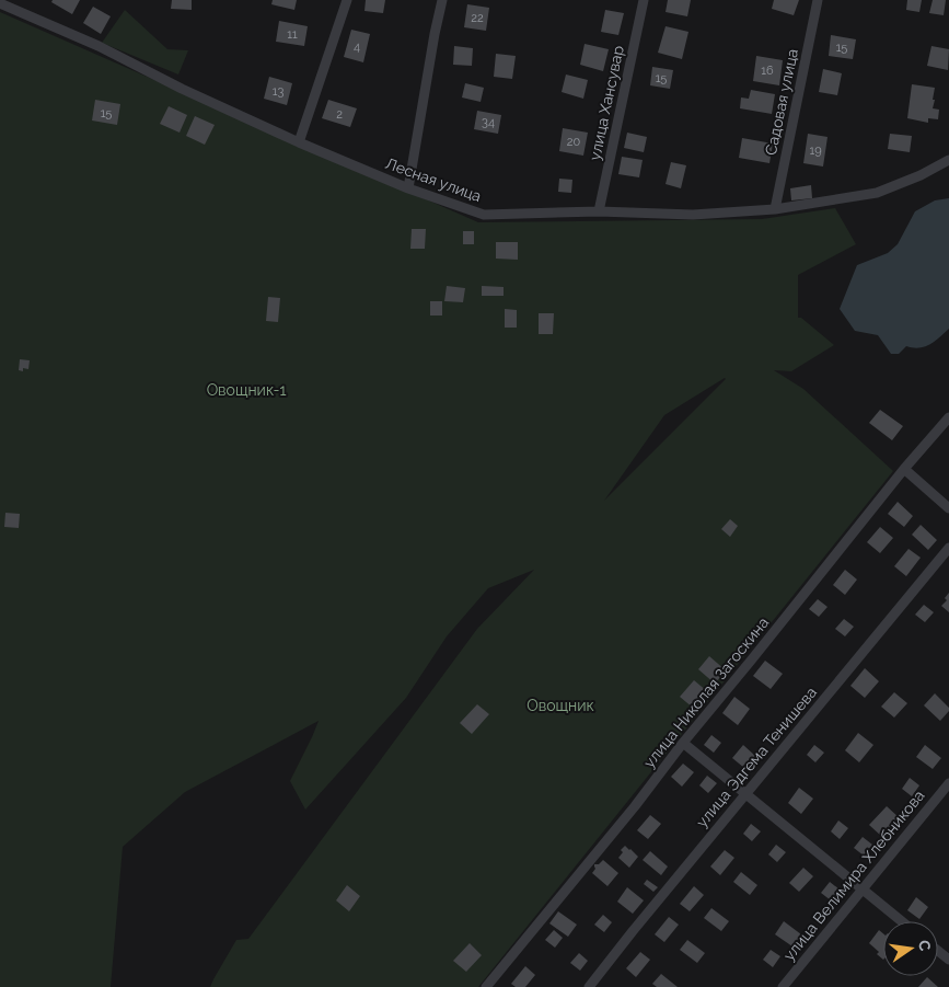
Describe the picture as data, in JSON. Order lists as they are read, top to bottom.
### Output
{
  "streets": {
    "street": [
      "Садовая улица",
      "улица Хансувар",
      "Лесная улица",
      "улица Николая Загоскина",
      "улица Эдгема Тенишева",
      "улица Велимира Хлебникова"
    ]
  },
  "crossings": [
    ["Садовая улица", "Лесная улица"],
    ["улица Хансувар", "Лесная улица"]
  ],
  "parks": ["Овощник-1", "Овощник"],
  "house_numbers": [
    "22",
    "11",
    "4",
    "15",
    "16",
    "15",
    "13",
    "15",
    "2",
    "34",
    "20",
    "19"
  ],
  "north": "right"
}
